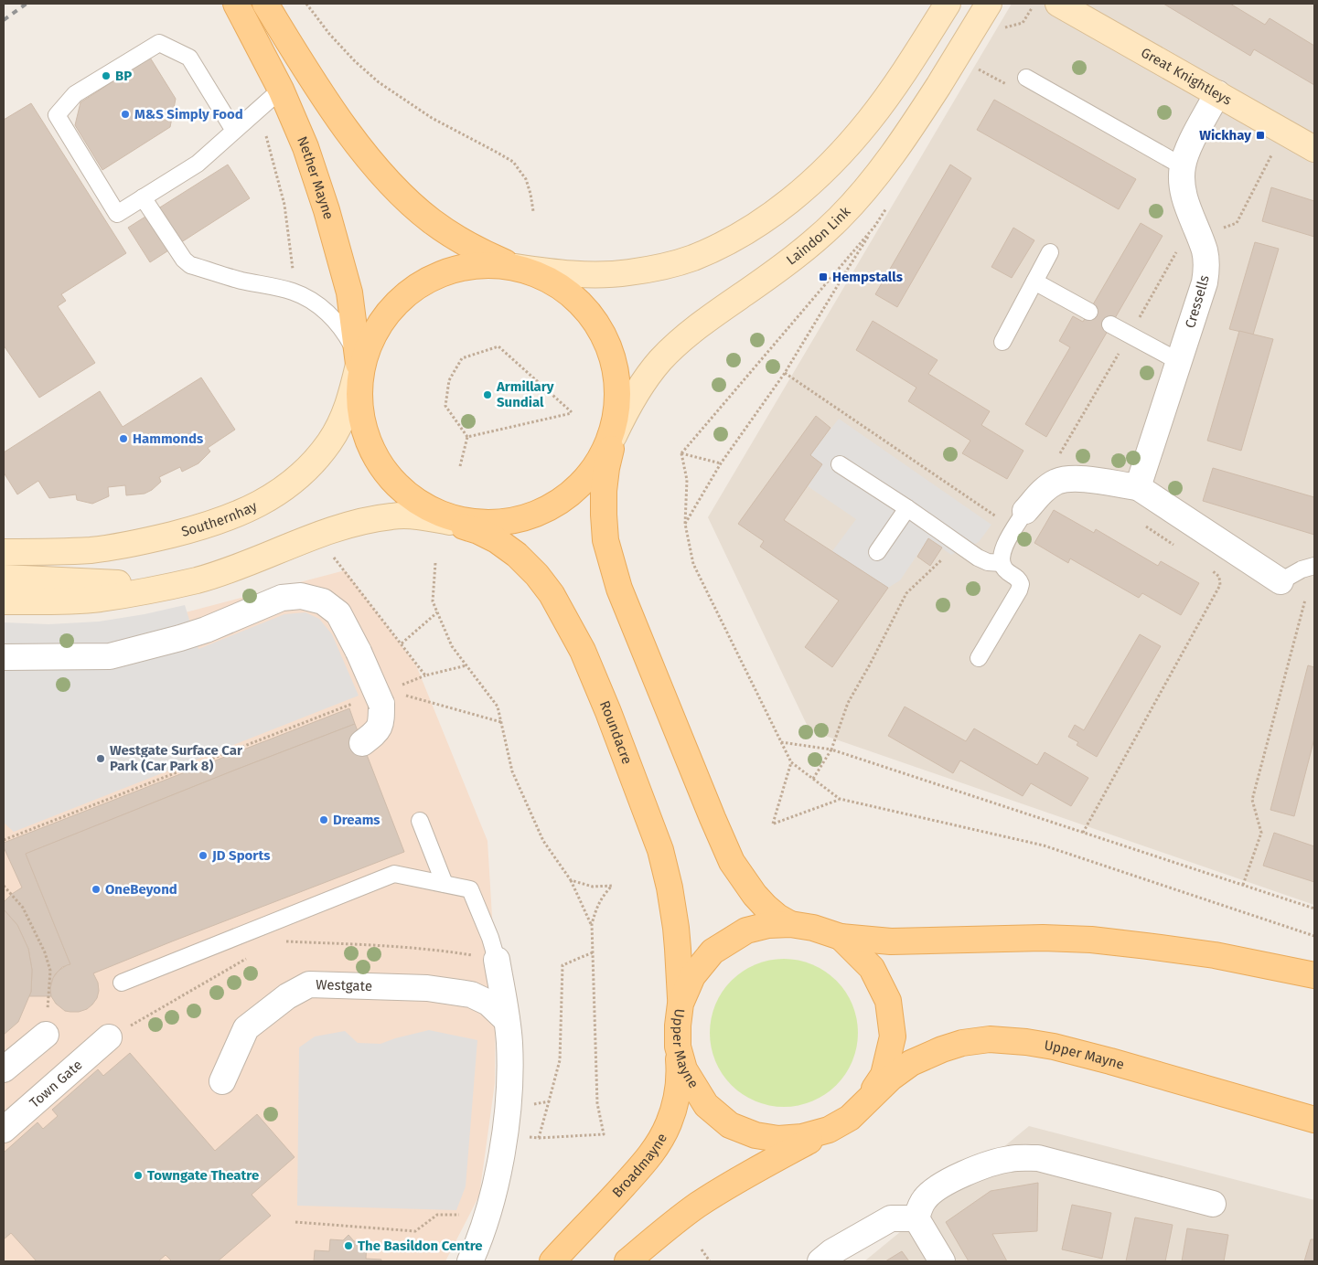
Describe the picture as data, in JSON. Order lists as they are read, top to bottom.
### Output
{
  "streets": {
    "main road": [
      "Nether Mayne",
      "Roundacre",
      "Upper Mayne",
      "Broadmayne"
    ],
    "street": [
      "Great Knightleys",
      "Laindon Link",
      "Cressells",
      "Southernhay",
      "Westgate",
      "Town Gate"
    ]
  },
  "crossings": [
    ["Great Knightleys", "Cressells"],
    ["Nether Mayne", "Southernhay"],
    ["Nether Mayne", "Roundacre"],
    ["Roundacre", "Upper Mayne"],
    ["Upper Mayne", "Broadmayne"]
  ],
  "places": {
    "other": [
      "BP",
      "M&S Simply Food",
      "Armillary Sundial",
      "Hammonds",
      "Westgate Surface Car Park (Car Park 8)",
      "Dreams",
      "JD Sports",
      "OneBeyond",
      "Towngate Theatre",
      "The Basildon Centre"
    ],
    "transit": ["Wickhay", "Hempstalls"]
  }
}
